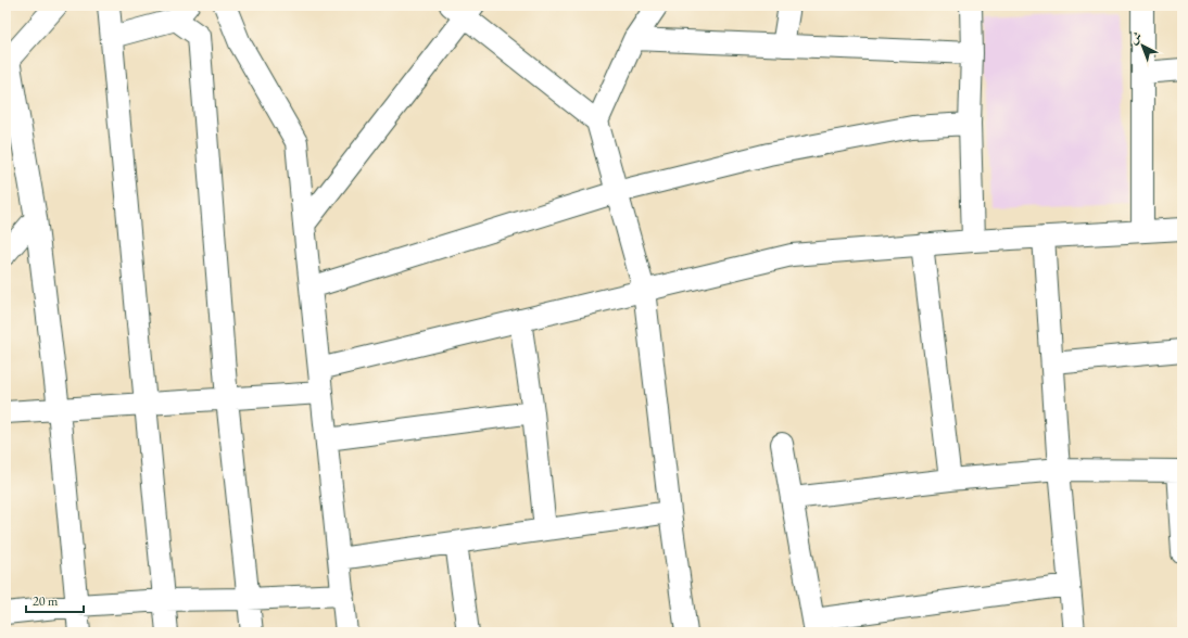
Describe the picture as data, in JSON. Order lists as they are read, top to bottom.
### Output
{
  "scale_bar": "20 m",
  "north": "top left"
}
